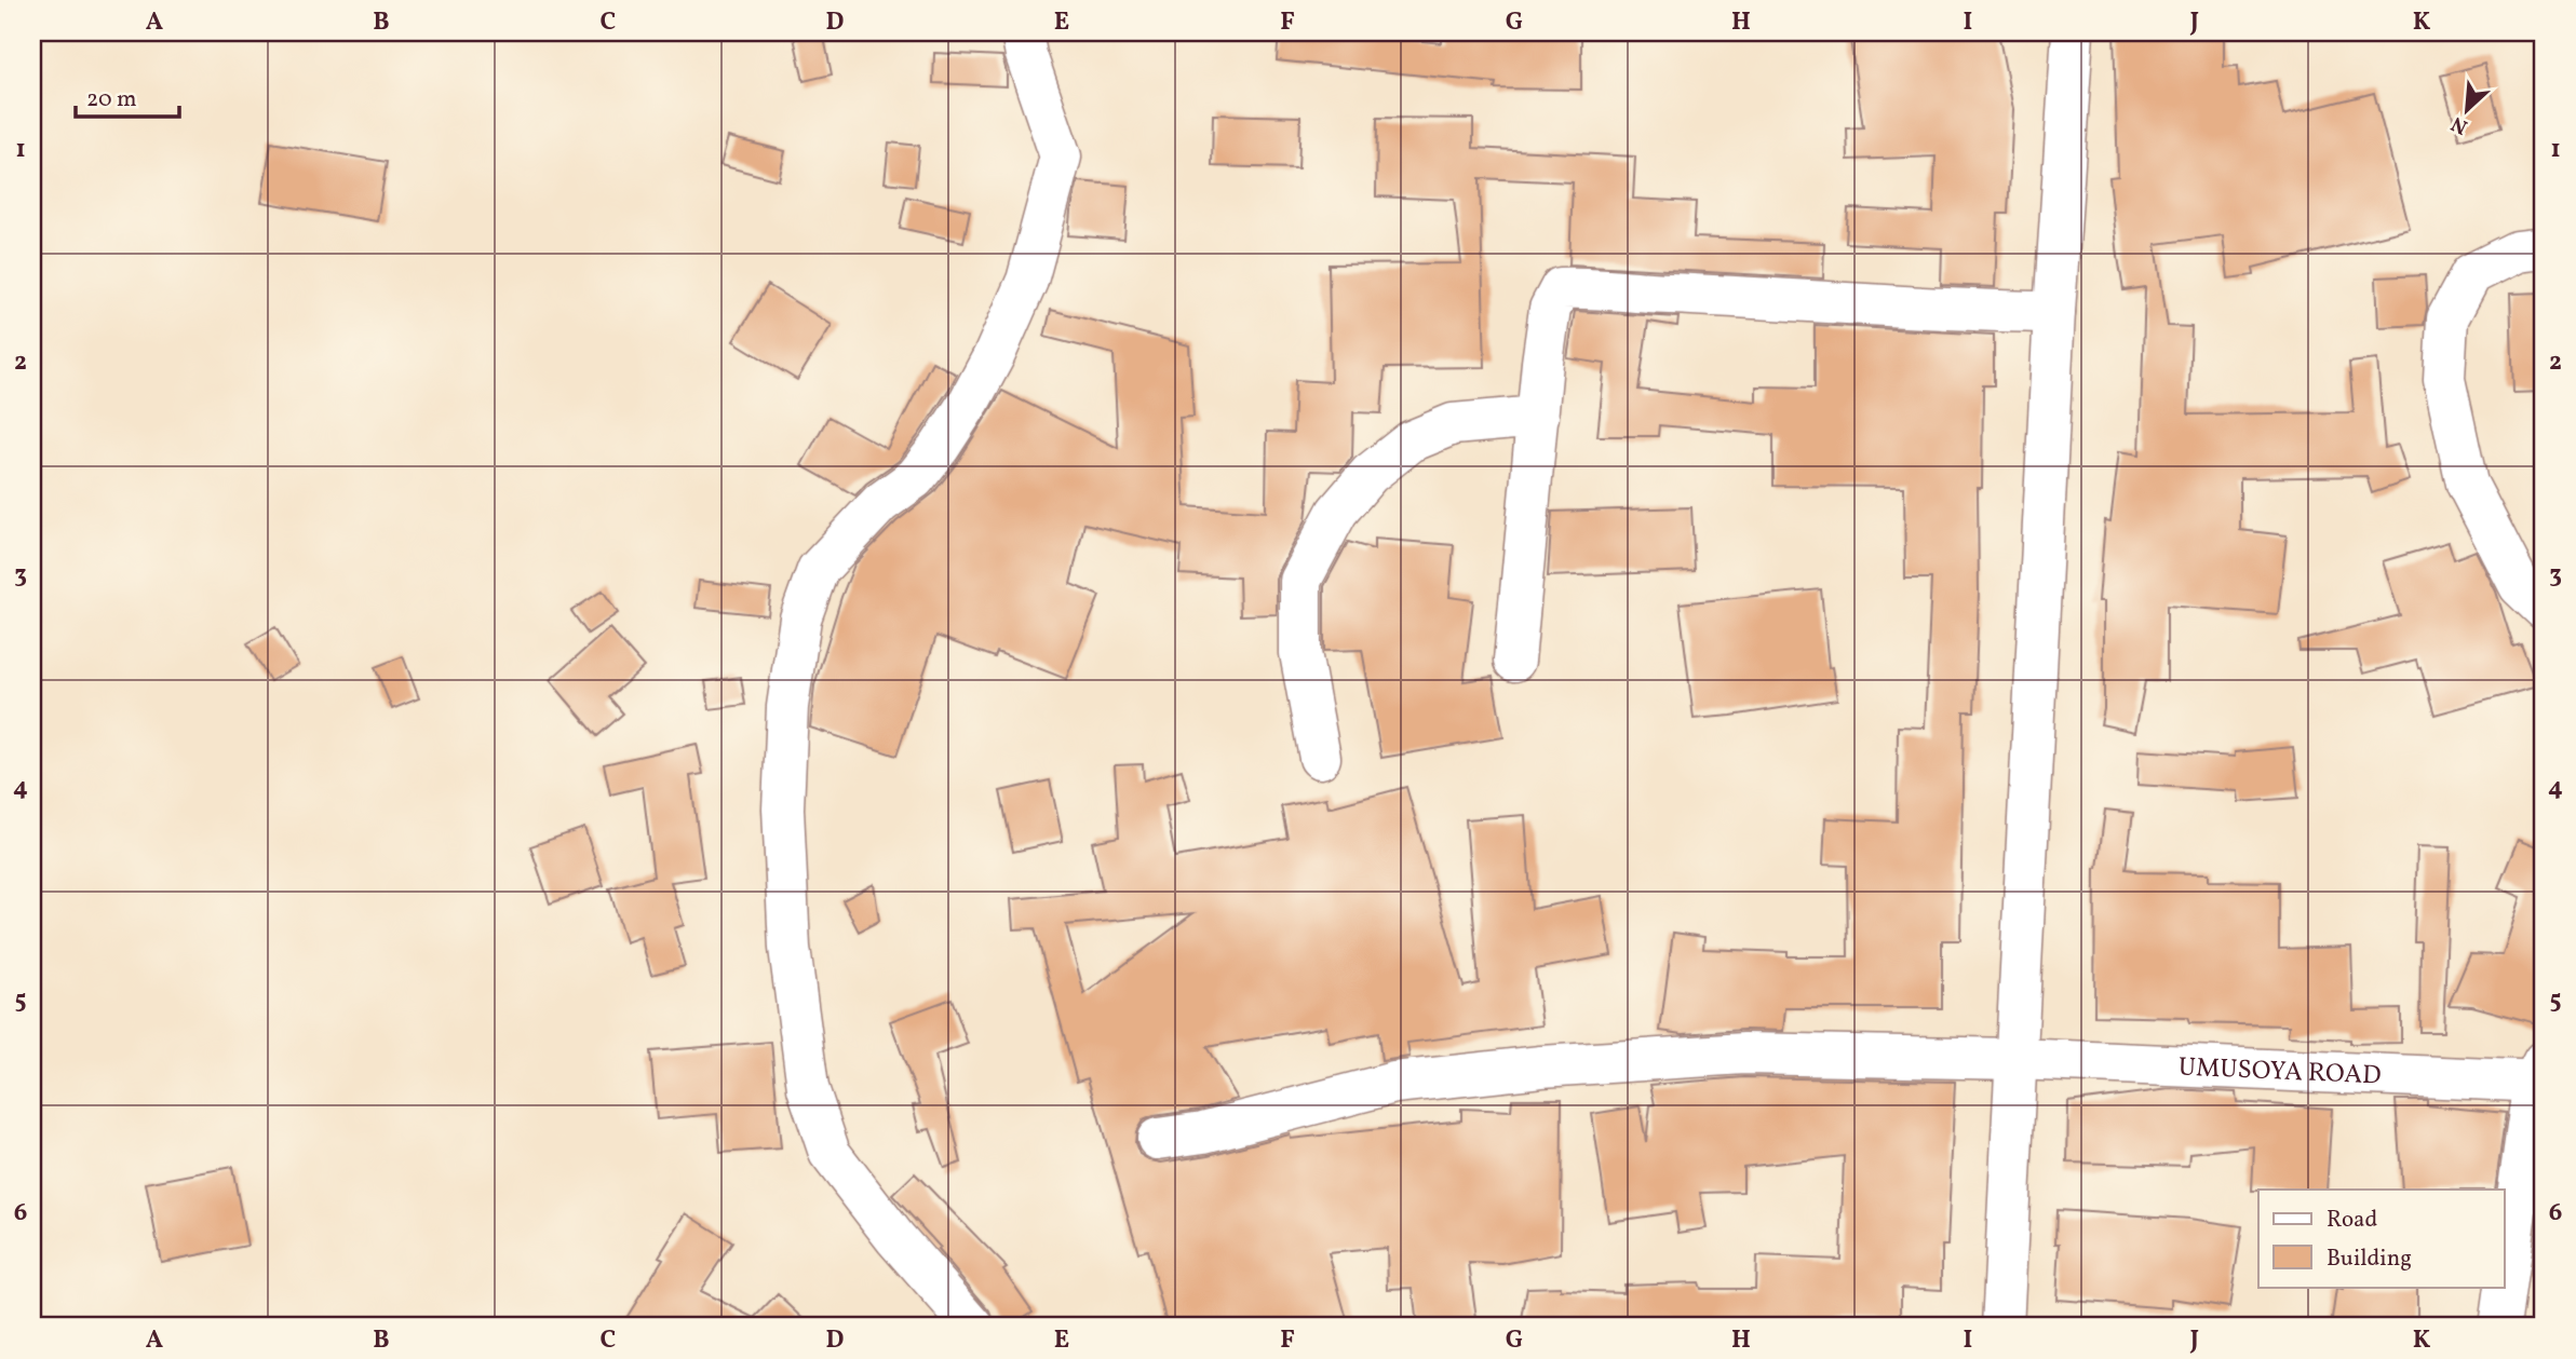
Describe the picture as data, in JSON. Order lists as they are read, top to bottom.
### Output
{
  "streets": {
    "street": ["UMUSOYA ROAD"]
  },
  "legend": ["Road", "Building"],
  "scale_bar": "20 m",
  "north": "bottom left",
  "grid": {
    "columns": [
      "A",
      "B",
      "C",
      "D",
      "E",
      "F",
      "G",
      "H",
      "I",
      "J",
      "K"
    ],
    "rows": [
      "1",
      "2",
      "3",
      "4",
      "5",
      "6"
    ]
  }
}
